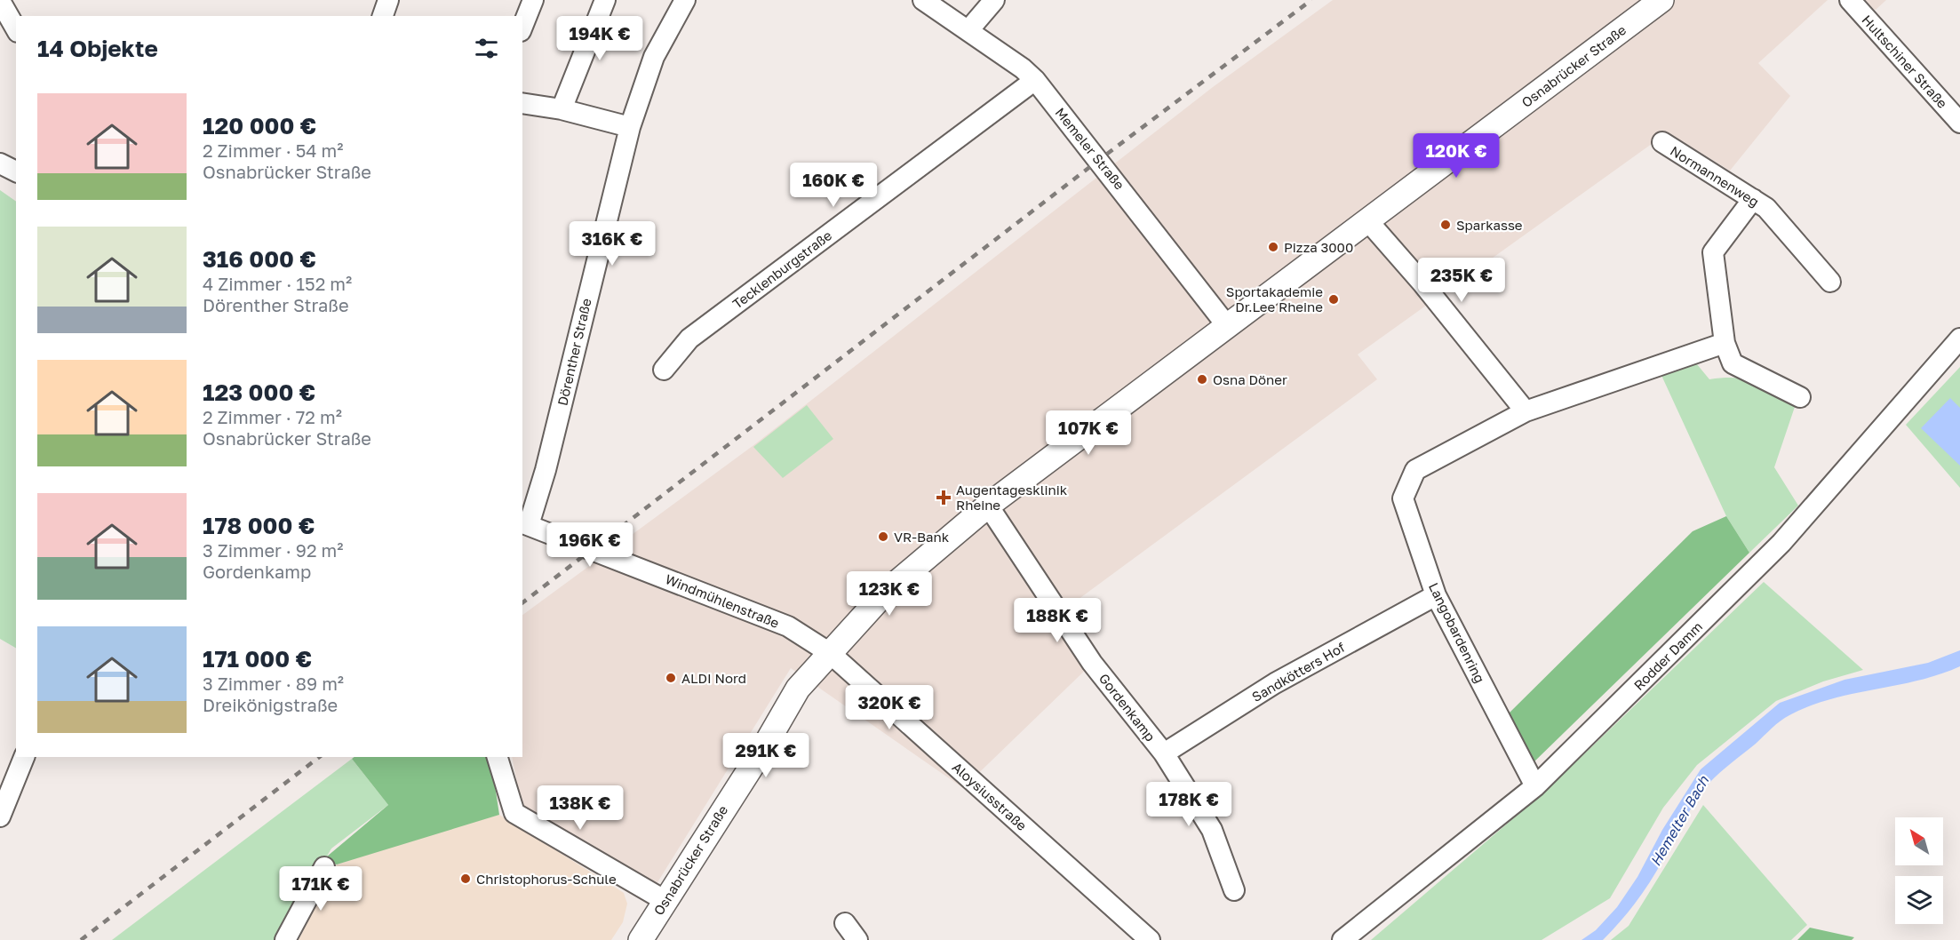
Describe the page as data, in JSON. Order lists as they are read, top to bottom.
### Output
{
  "streets": {
    "main road": ["Osnabrücker Straße"],
    "street": [
      "Hultschiner Straße",
      "Memeler Straße",
      "Normannenweg",
      "Tecklenburgstraße",
      "Dörenther Straße",
      "Windmühlenstraße",
      "Langobardenring",
      "Rodder Damm",
      "Sandkötters Hof",
      "Gordenkamp",
      "Aloysiusstraße"
    ]
  },
  "crossings": [
    ["Osnabrücker Straße", "Memeler Straße"],
    ["Osnabrücker Straße", "Windmühlenstraße"],
    ["Osnabrücker Straße", "Gordenkamp"],
    ["Osnabrücker Straße", "Aloysiusstraße"],
    ["Memeler Straße", "Tecklenburgstraße"],
    ["Dörenther Straße", "Windmühlenstraße"],
    ["Windmühlenstraße", "Aloysiusstraße"],
    ["Langobardenring", "Rodder Damm"],
    ["Langobardenring", "Sandkötters Hof"],
    ["Sandkötters Hof", "Gordenkamp"]
  ],
  "water": ["Hemelter Bach"],
  "places": {
    "other": [
      "Sparkasse",
      "Pizza 3000",
      "Sportakademie Dr.Lee Rheine",
      "Osna Döner",
      "VR-Bank",
      "ALDI Nord",
      "Christophorus-Schule"
    ],
    "health": ["Augentagesklinik Rheine"]
  },
  "north": "top left",
  "page": {
    "price": [
      "194K €",
      "120K €",
      "160K €",
      "316K €",
      "235K €",
      "107K €",
      "196K €",
      "123K €",
      "188K €",
      "320K €",
      "291K €",
      "178K €",
      "138K €",
      "171K €"
    ],
    "heading": "14 Objekte",
    "list": [
      {
        "name": "120 000 €",
        "note": "2 Zimmer · 54 m² · Osnabrücker Straße"
      },
      {
        "name": "316 000 €",
        "note": "4 Zimmer · 152 m² · Dörenther Straße"
      },
      {
        "name": "123 000 €",
        "note": "2 Zimmer · 72 m² · Osnabrücker Straße"
      },
      {
        "name": "178 000 €",
        "note": "3 Zimmer · 92 m² · Gordenkamp"
      },
      {
        "name": "171 000 €",
        "note": "3 Zimmer · 89 m² · Dreikönigstraße"
      }
    ]
  }
}
